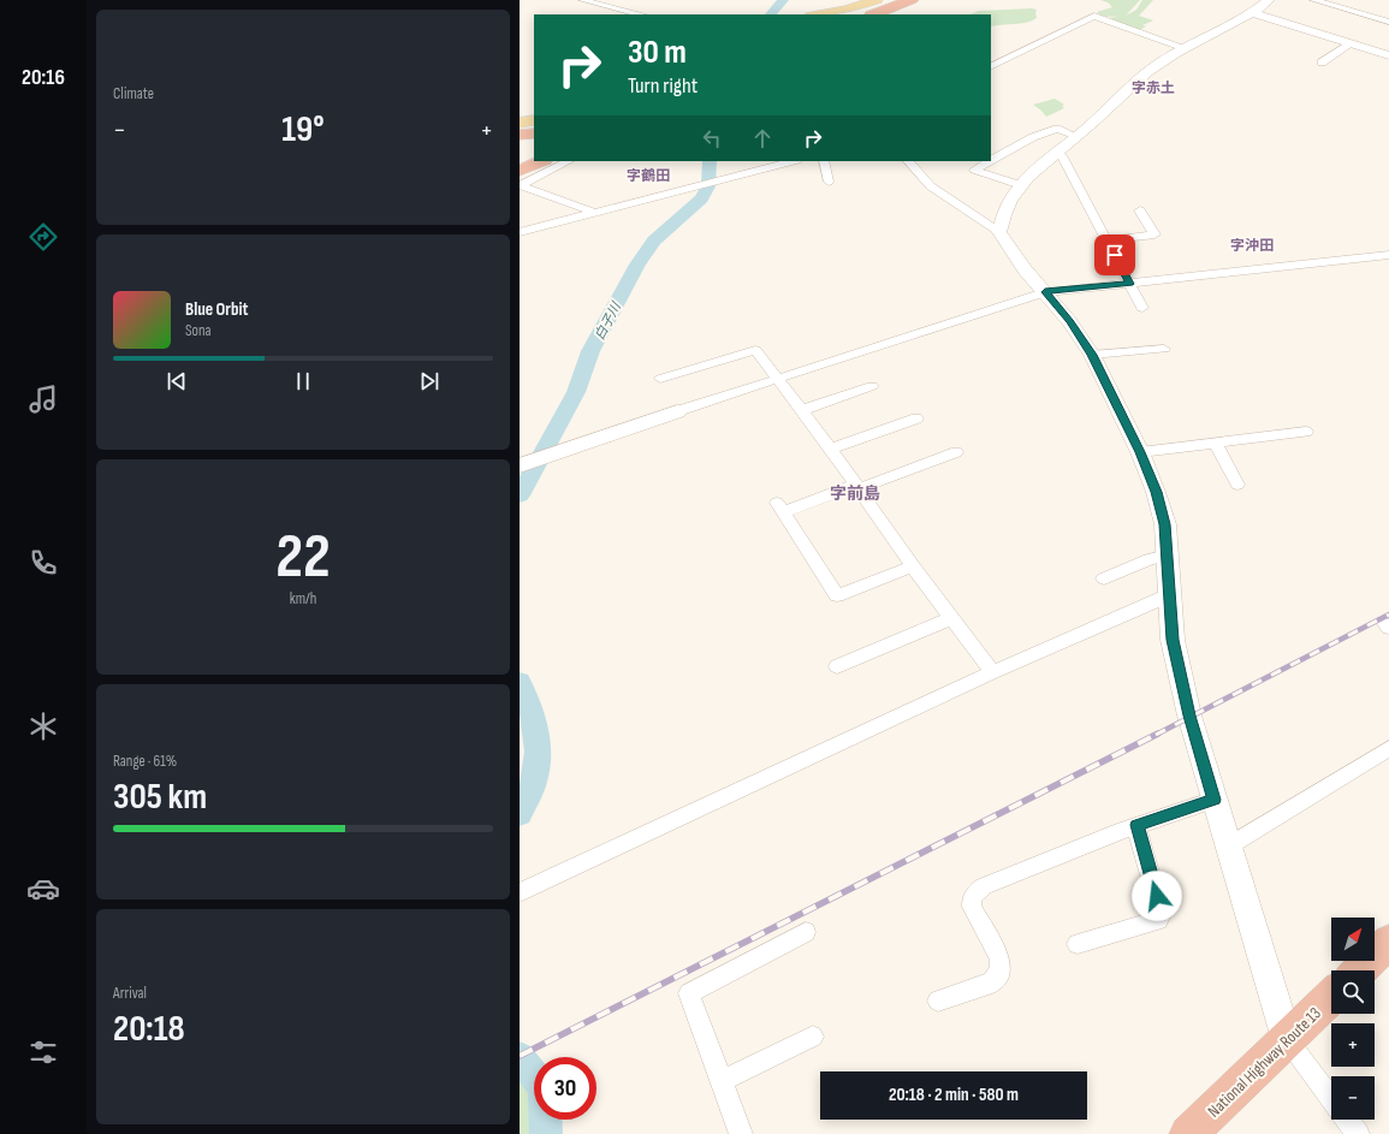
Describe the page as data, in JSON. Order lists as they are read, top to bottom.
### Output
{
  "streets": {
    "highway": ["National Highway Route 13"]
  },
  "districts": [
    "字赤土",
    "字鶴田",
    "字沖田",
    "字前島"
  ],
  "water": ["白子川"],
  "north": "top right",
  "page": {
    "tabs": "20:16",
    "tile": [
      "Climate",
      ["22", "km/h"],
      ["Range · 61%", "305 km"],
      ["Arrival", "20:18"]
    ],
    "turn": ["30 m", "Turn right"],
    "heat": ["−", "19°", "+"],
    "song": ["Blue Orbit", "Sona"],
    "map_buttons": ["+", "−"],
    "limit": "30",
    "trip": "20:18 · 2 min · 580 m"
  }
}
